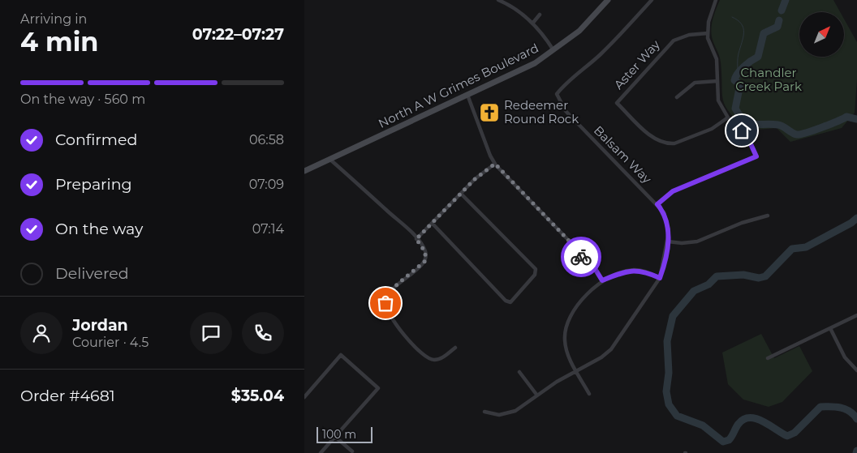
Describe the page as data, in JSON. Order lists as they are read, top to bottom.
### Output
{
  "streets": {
    "main road": ["North A W Grimes Boulevard"],
    "street": ["Aster Way", "Balsam Way"]
  },
  "parks": ["Chandler Creek Park"],
  "places": {
    "church": ["Redeemer Round Rock"]
  },
  "scale_bar": "100 m",
  "north": "top right",
  "page": {
    "heading": ["4 min", "Arriving in", "07:22–07:27"],
    "panel": [
      "Jordan",
      "Courier · 4.5",
      "Order #4681",
      "$35.04"
    ],
    "bar": "On the way · 560 m",
    "list": [
      ["Confirmed", "06:58"],
      ["Preparing", "07:09"],
      ["On the way", "07:14"],
      "Delivered"
    ],
    "scale": "100 m"
  }
}
